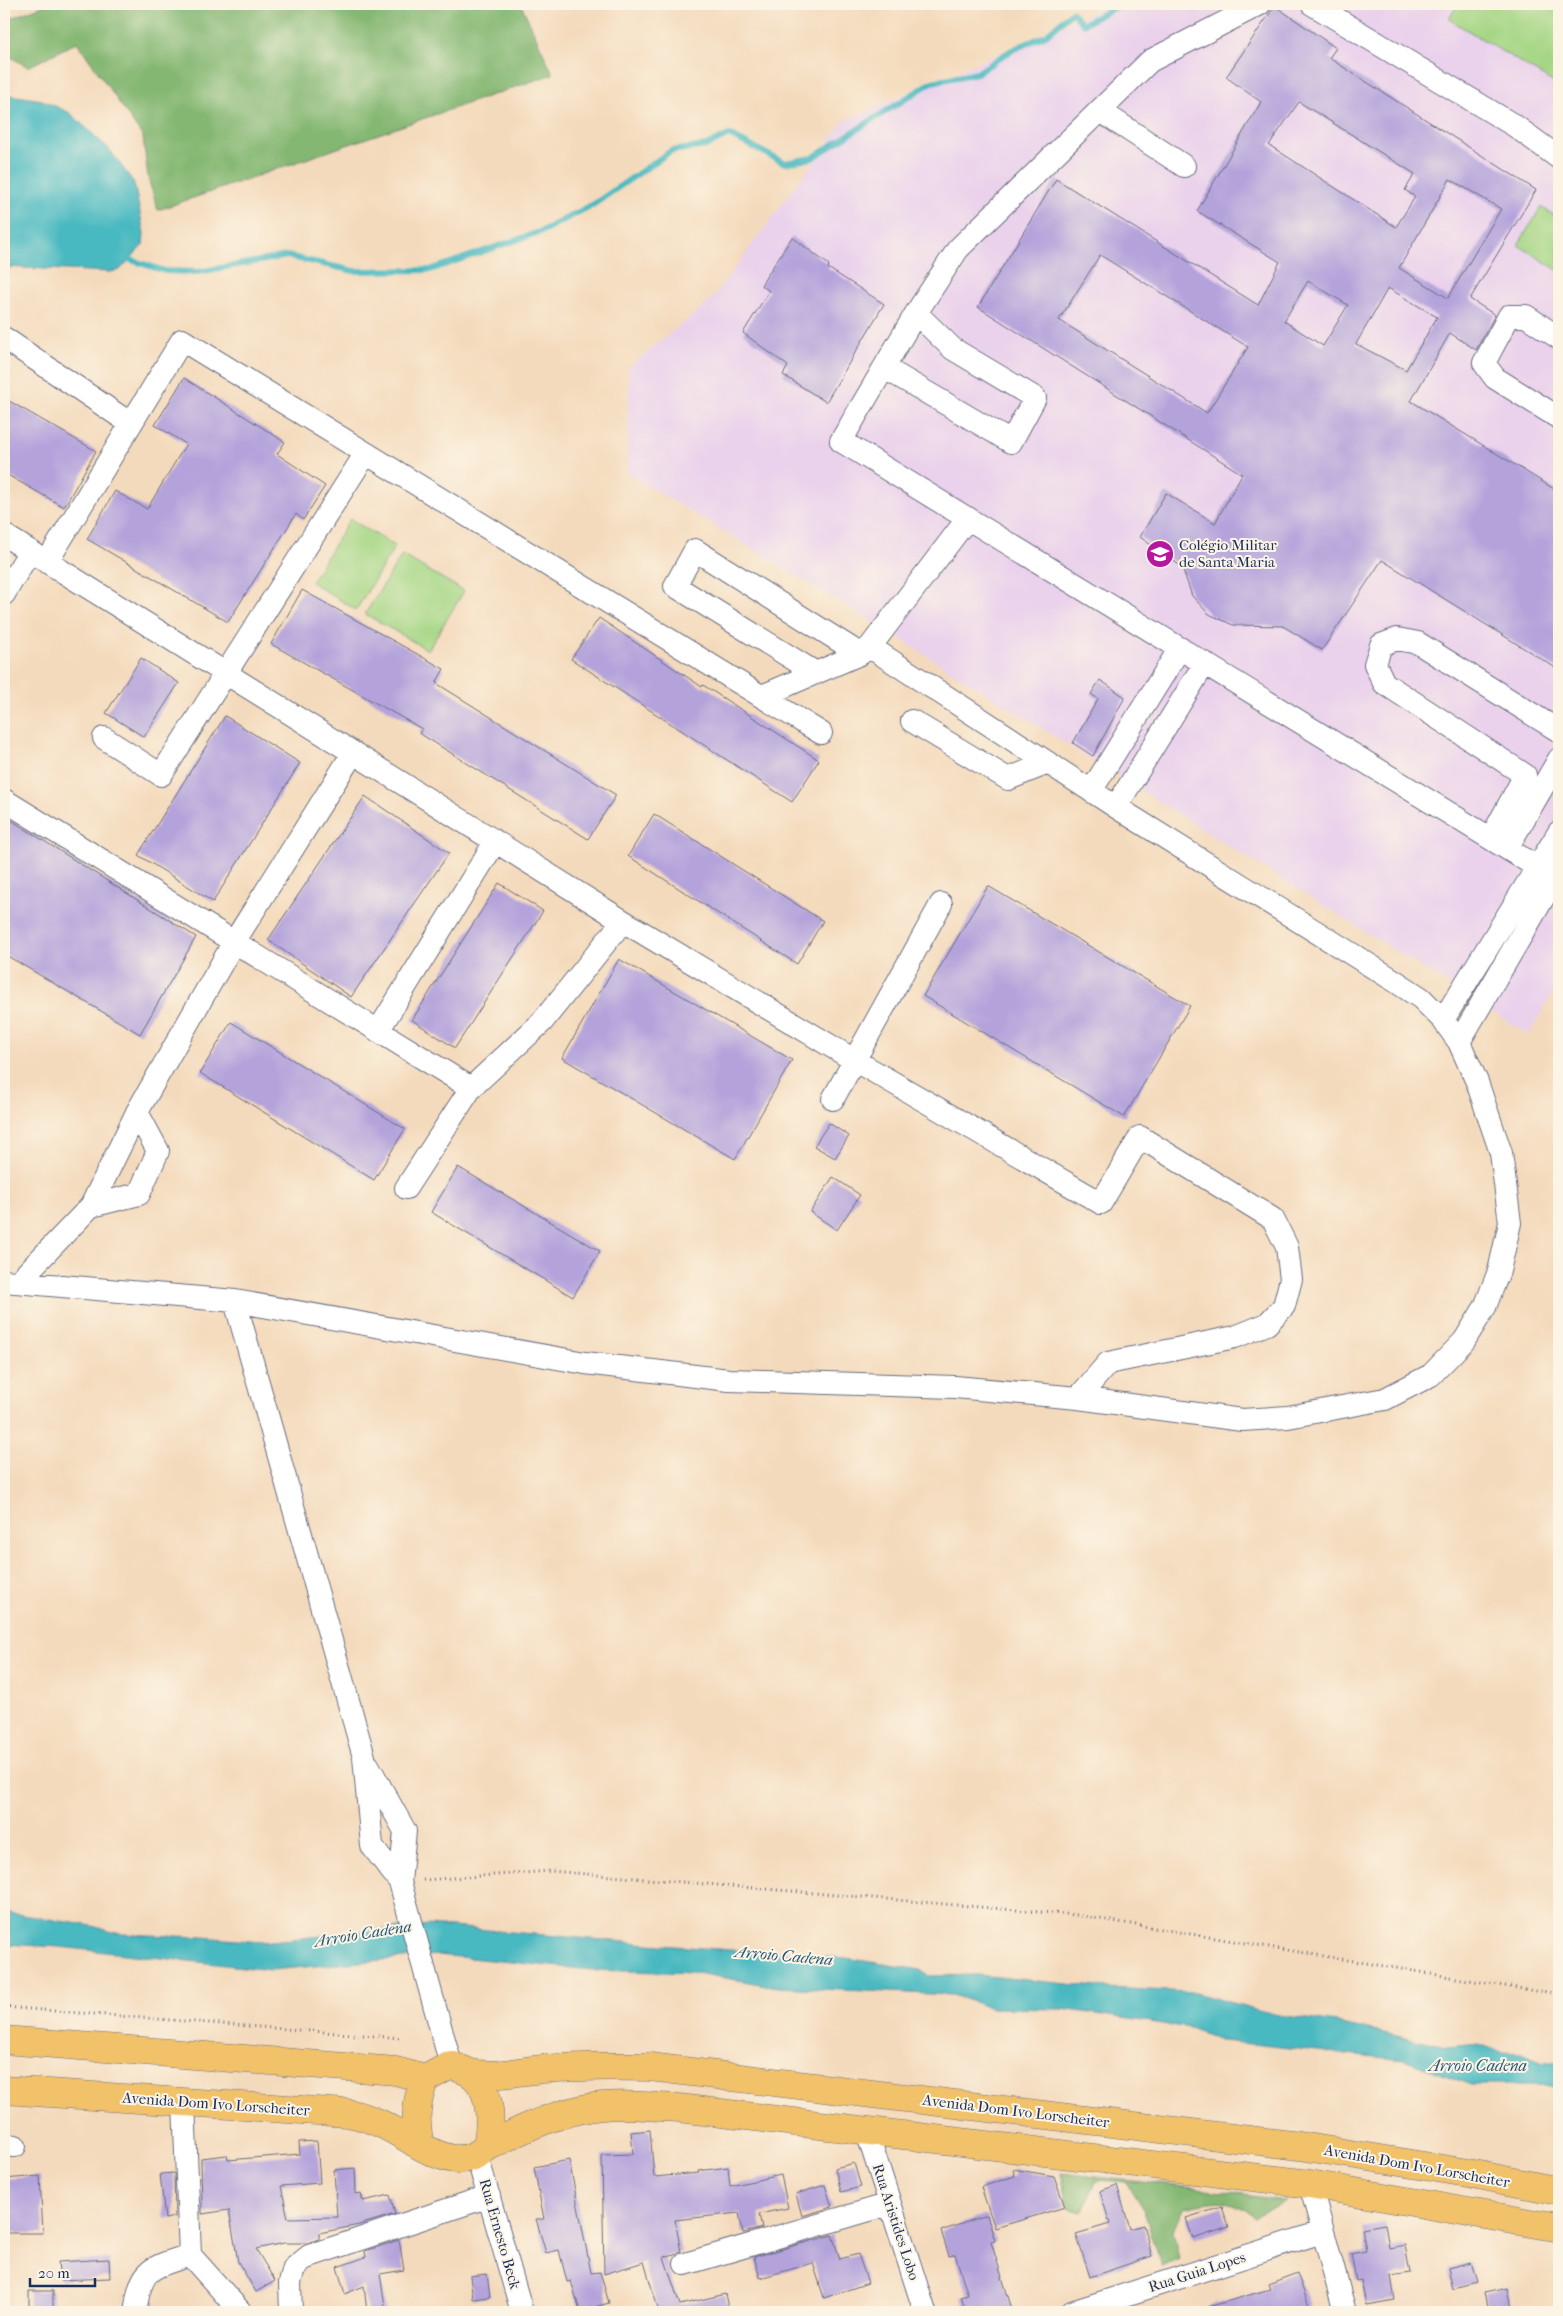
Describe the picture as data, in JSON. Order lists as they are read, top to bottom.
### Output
{
  "streets": {
    "main road": ["Avenida Dom Ivo Lorscheiter"],
    "street": ["Rua Aristides Lobo", "Rua Ernesto Beck", "Rua Guia Lopes"]
  },
  "crossings": [
    ["Avenida Dom Ivo Lorscheiter", "Rua Aristides Lobo"],
    ["Avenida Dom Ivo Lorscheiter", "Rua Ernesto Beck"]
  ],
  "water": ["Arroio Cadena"],
  "places": {
    "school or university": ["Colégio Militar de Santa Maria"]
  },
  "scale_bar": "20 m"
}
